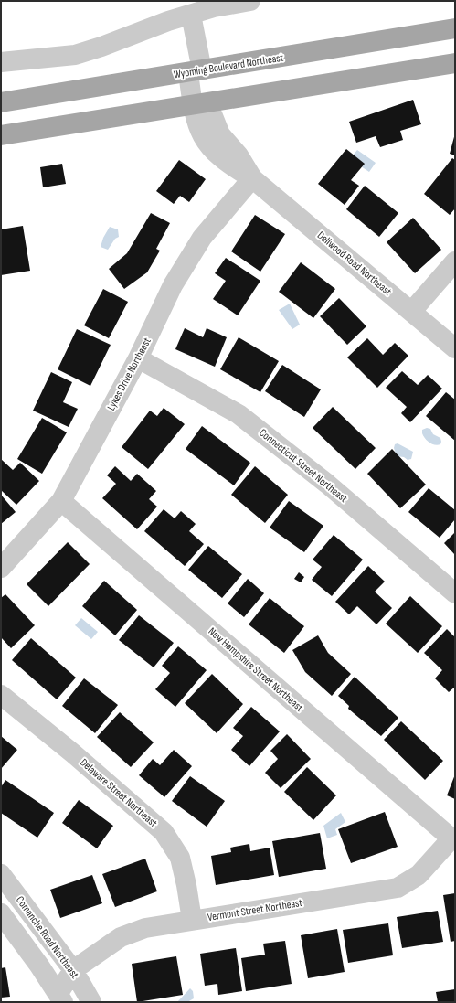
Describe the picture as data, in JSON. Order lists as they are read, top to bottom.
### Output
{
  "streets": {
    "main road": ["Wyoming Boulevard Northeast"],
    "street": [
      "Dellwood Road Northeast",
      "Lykes Drive Northeast",
      "Connecticut Street Northeast",
      "New Hampshire Street Northeast",
      "Delaware Street Northeast",
      "Vermont Street Northeast",
      "Comanche Road Northeast"
    ]
  },
  "crossings": [
    ["Dellwood Road Northeast", "Lykes Drive Northeast"],
    ["Lykes Drive Northeast", "Connecticut Street Northeast"],
    ["Lykes Drive Northeast", "New Hampshire Street Northeast"],
    ["New Hampshire Street Northeast", "Vermont Street Northeast"],
    ["Delaware Street Northeast", "Vermont Street Northeast"],
    ["Vermont Street Northeast", "Comanche Road Northeast"]
  ]
}
